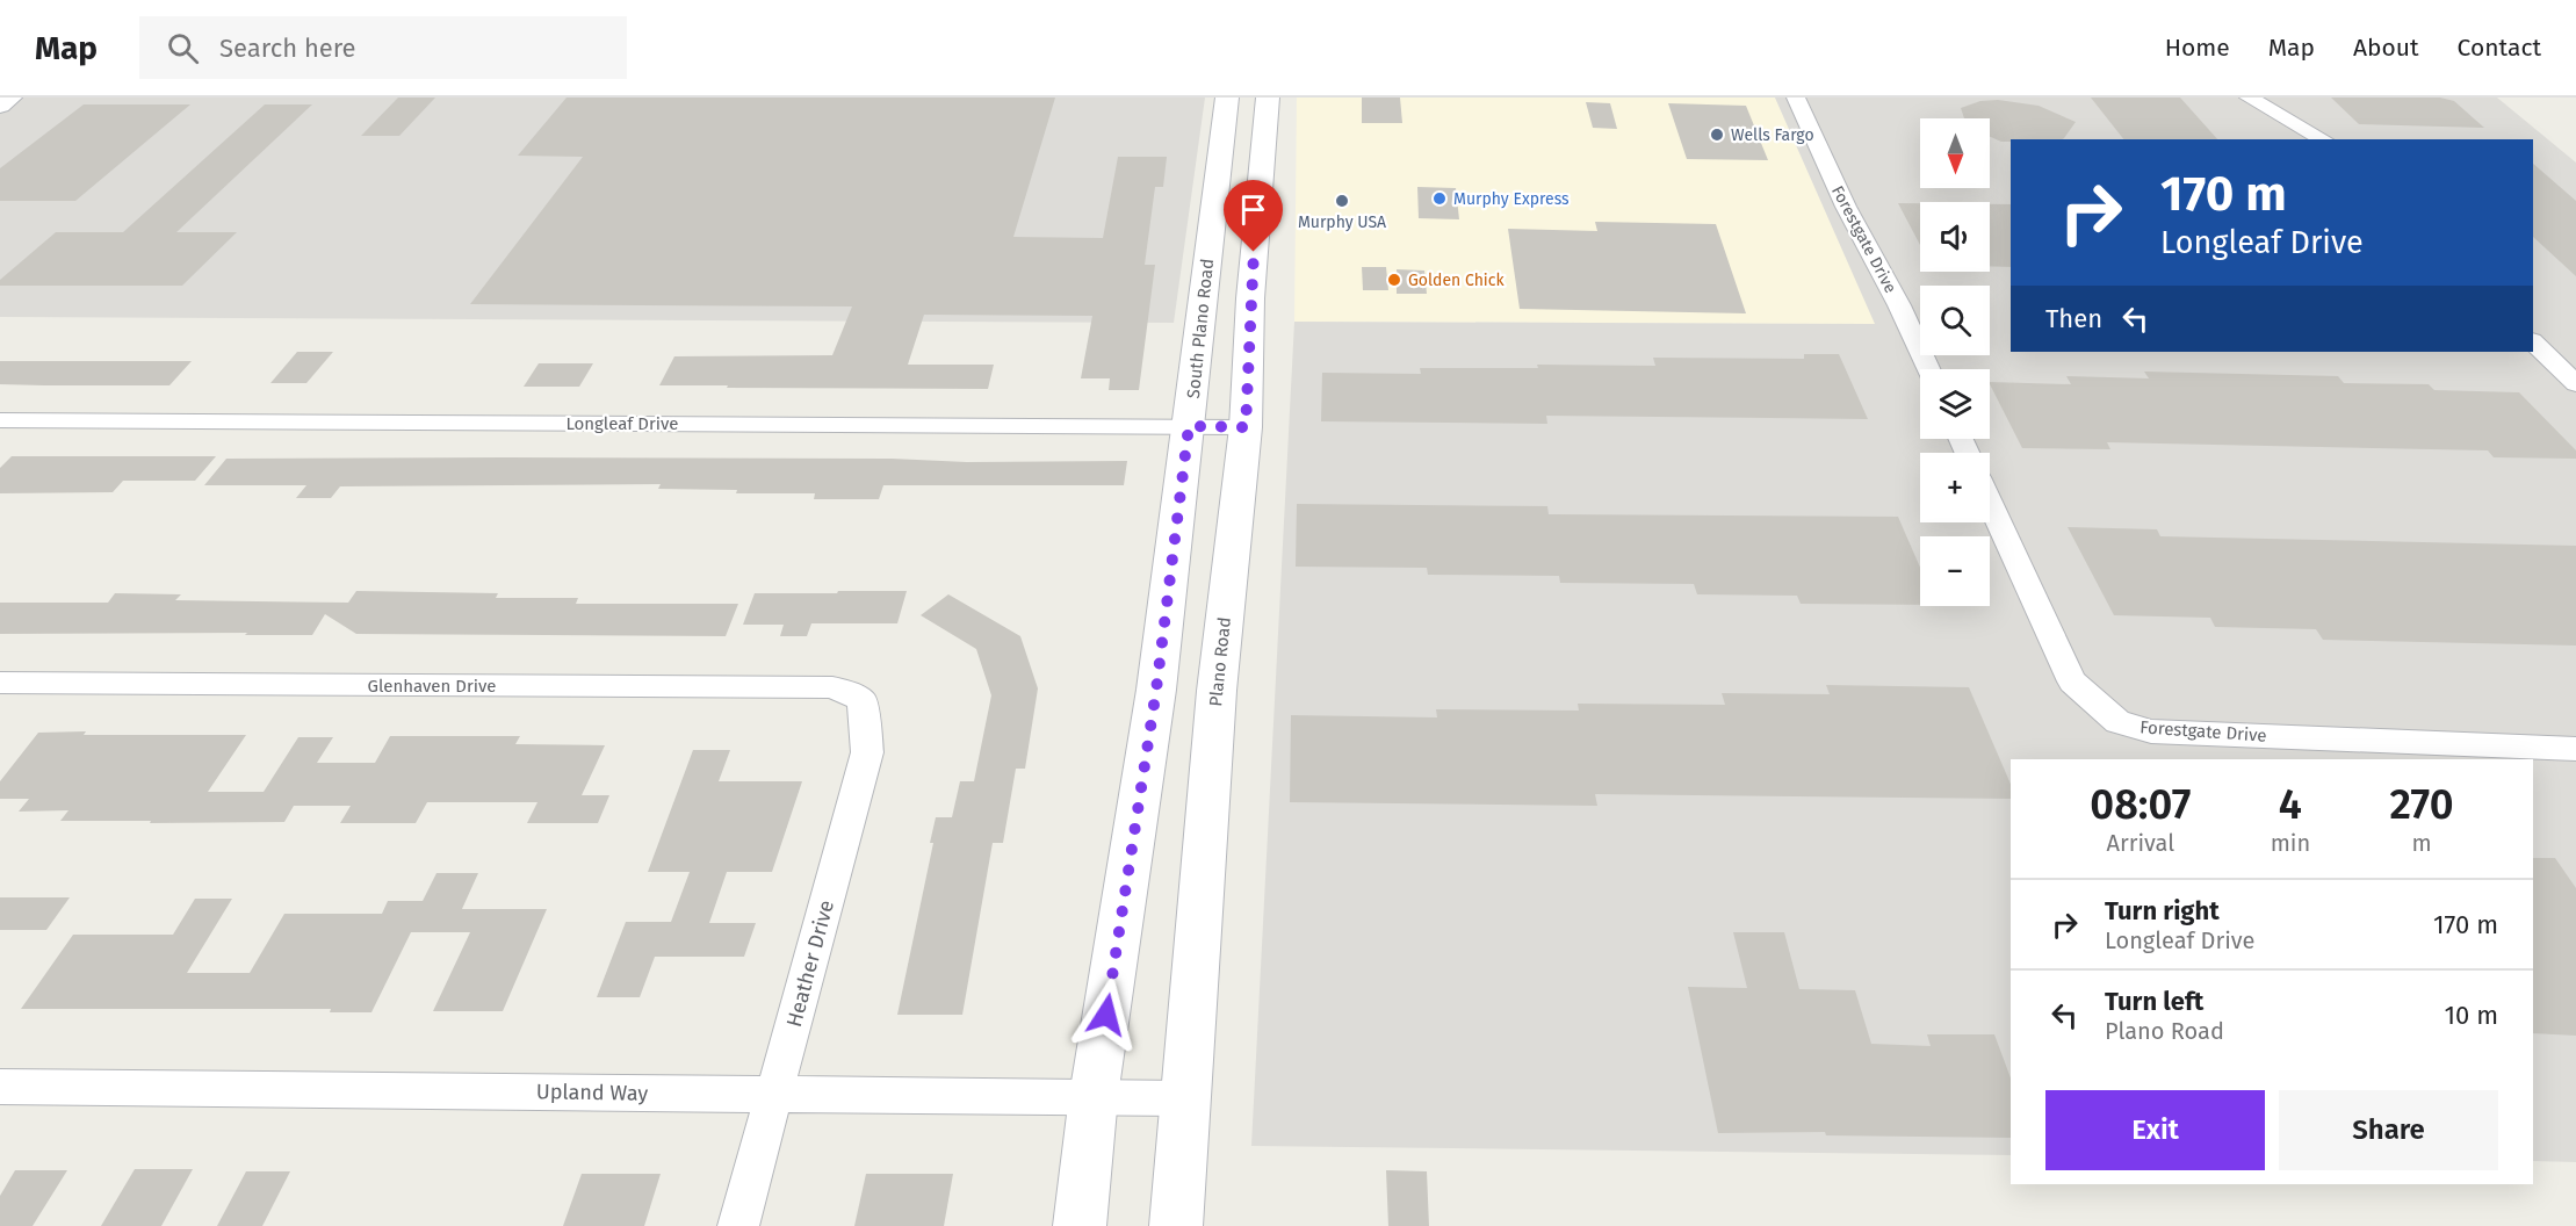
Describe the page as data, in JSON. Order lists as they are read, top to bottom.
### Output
{
  "streets": {
    "main road": ["South Plano Road", "Plano Road"],
    "street": [
      "Forestgate Drive",
      "Longleaf Drive",
      "Glenhaven Drive",
      "Heather Drive",
      "Upland Way"
    ]
  },
  "crossings": [
    ["South Plano Road", "Longleaf Drive"],
    ["South Plano Road", "Upland Way"],
    ["Longleaf Drive", "Plano Road"],
    ["Plano Road", "Upland Way"],
    ["Glenhaven Drive", "Heather Drive"],
    ["Heather Drive", "Upland Way"]
  ],
  "places": [
    "Wells Fargo",
    "Murphy Express",
    "Murphy USA",
    "Golden Chick"
  ],
  "north": "bottom",
  "page": {
    "header": "Map",
    "search": "Search here",
    "nav": [
      "Home",
      "Map",
      "About",
      "Contact"
    ],
    "map_buttons": ["+", "−"],
    "turn": ["170 m", "Longleaf Drive"],
    "then": "Then",
    "eta": [
      "08:07",
      "Arrival",
      "4",
      "min",
      "270",
      "m"
    ],
    "list": [
      {
        "name": "Turn right",
        "note": "Longleaf Drive",
        "value": "170 m"
      },
      {
        "name": "Turn left",
        "note": "Plano Road",
        "value": "10 m"
      }
    ],
    "buttons": ["Exit", "Share"]
  }
}
